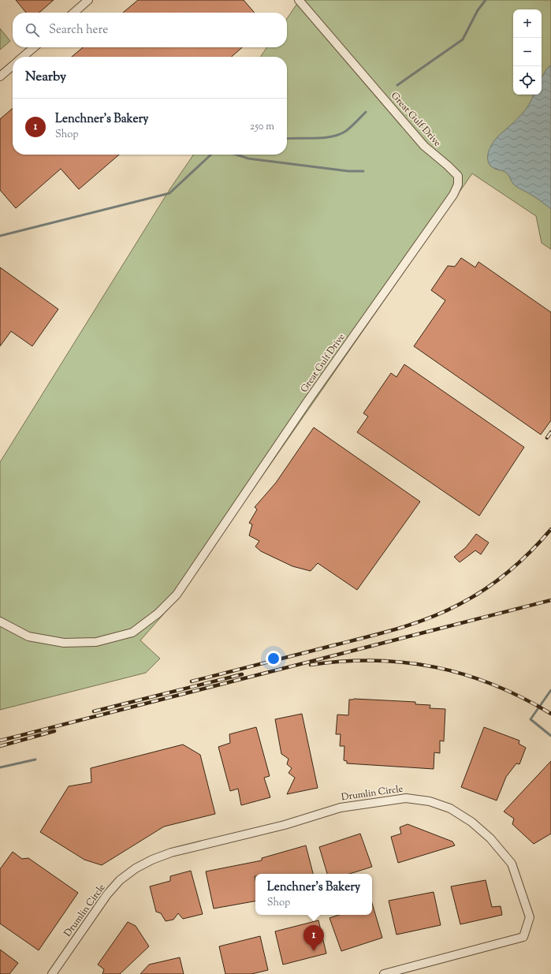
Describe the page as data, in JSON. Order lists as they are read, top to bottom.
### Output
{
  "streets": {
    "street": ["Great Gulf Drive", "Drumlin Circle"]
  },
  "page": {
    "map_buttons": ["+", "−"],
    "search": "Search here",
    "heading": "Nearby",
    "list": [
      {
        "mark": "1",
        "name": "Lenchner's Bakery",
        "note": "Shop",
        "value": "250 m"
      }
    ],
    "popup": ["Lenchner's Bakery", "Shop"],
    "pins": "1"
  }
}
